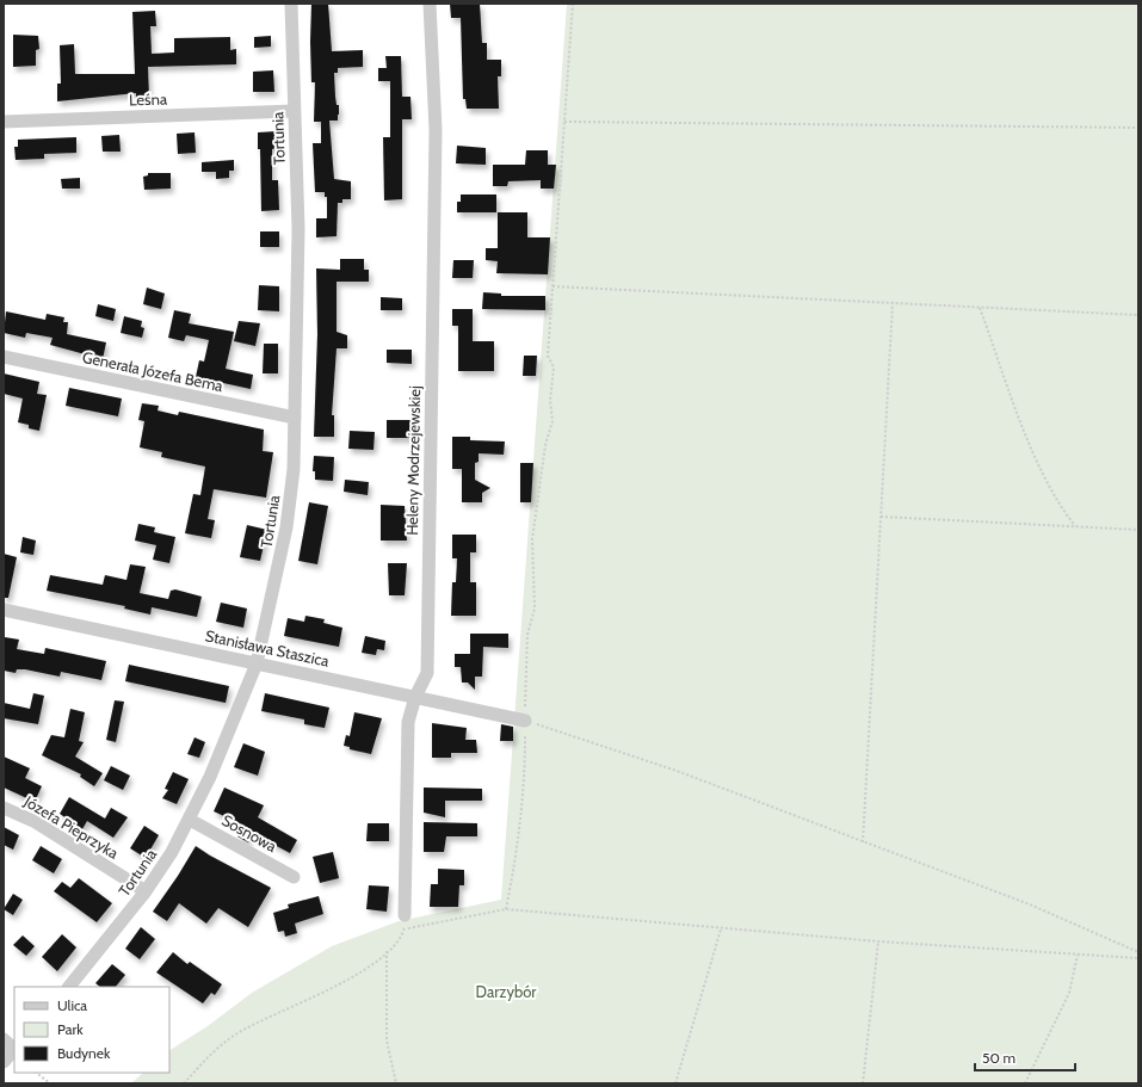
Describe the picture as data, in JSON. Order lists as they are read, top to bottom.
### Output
{
  "streets": {
    "street": [
      "Leśna",
      "Tortunia",
      "Generała Józefa Bema",
      "Heleny Modrzejewskiej",
      "Stanisława Staszica",
      "Józefa Pieprzyka",
      "Sosnowa"
    ]
  },
  "crossings": [
    ["Leśna", "Tortunia"],
    ["Tortunia", "Generała Józefa Bema"],
    ["Tortunia", "Stanisława Staszica"],
    ["Tortunia", "Józefa Pieprzyka"],
    ["Tortunia", "Sosnowa"],
    ["Heleny Modrzejewskiej", "Stanisława Staszica"]
  ],
  "parks": ["Darzybór"],
  "legend": ["Ulica", "Park", "Budynek"],
  "scale_bar": "50 m"
}
